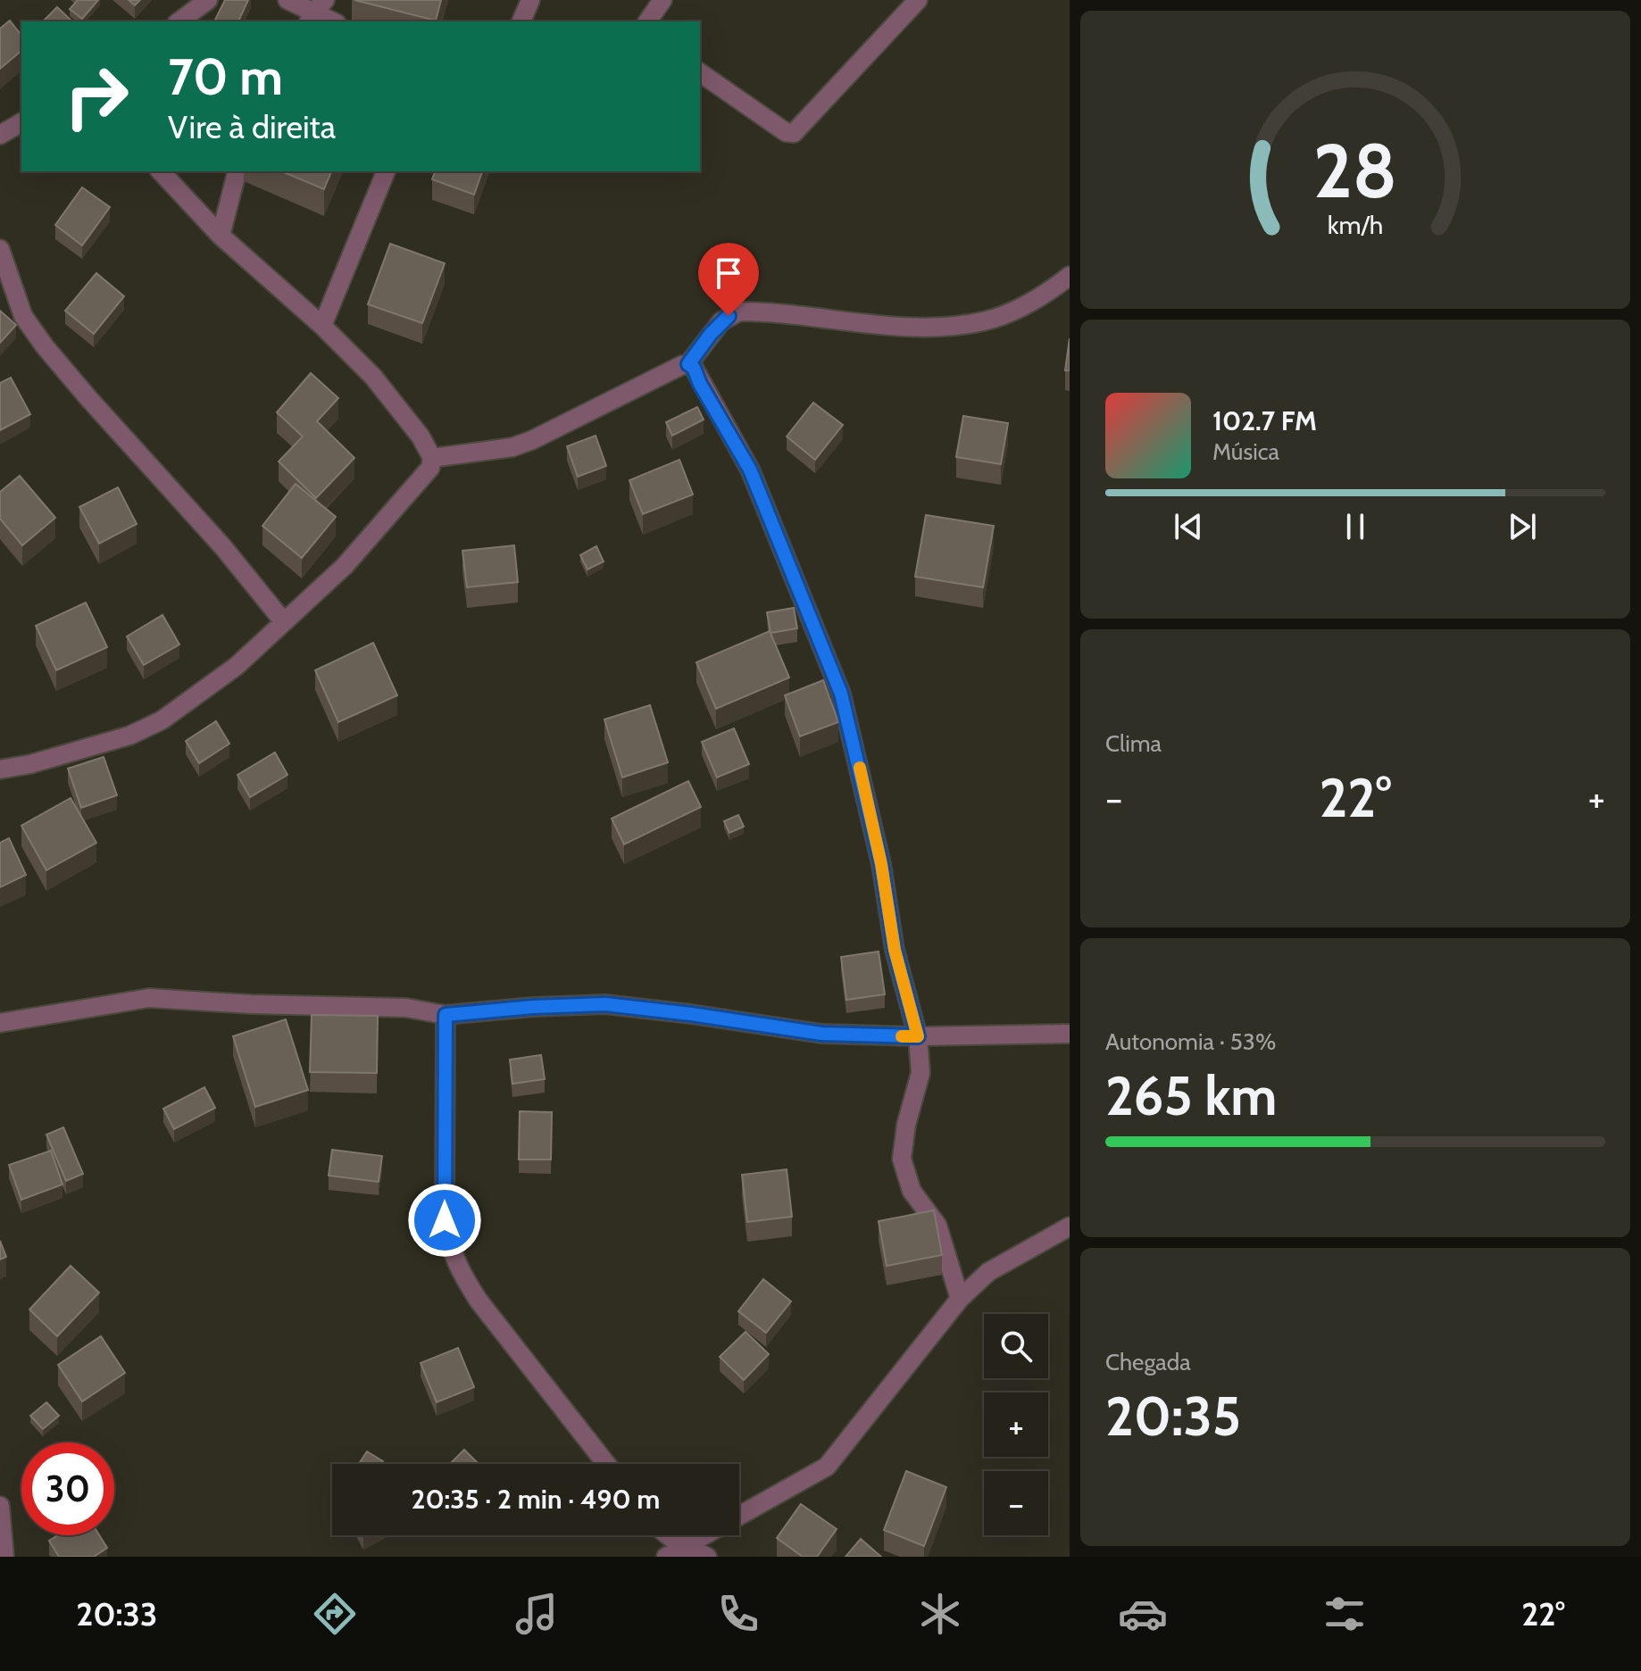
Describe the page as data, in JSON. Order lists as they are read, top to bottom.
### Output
{
  "page": {
    "turn": ["70 m", "Vire à direita"],
    "song": ["102.7 FM", "Música"],
    "tile": [
      "Clima",
      ["Autonomia · 53%", "265 km"],
      ["Chegada", "20:35"]
    ],
    "heat": ["−", "22°", "+"],
    "map_buttons": ["+", "−"],
    "limit": "30",
    "trip": "20:35 · 2 min · 490 m",
    "tabs": ["20:33", "22°"],
    "gauge": ["28", "km/h"]
  }
}
